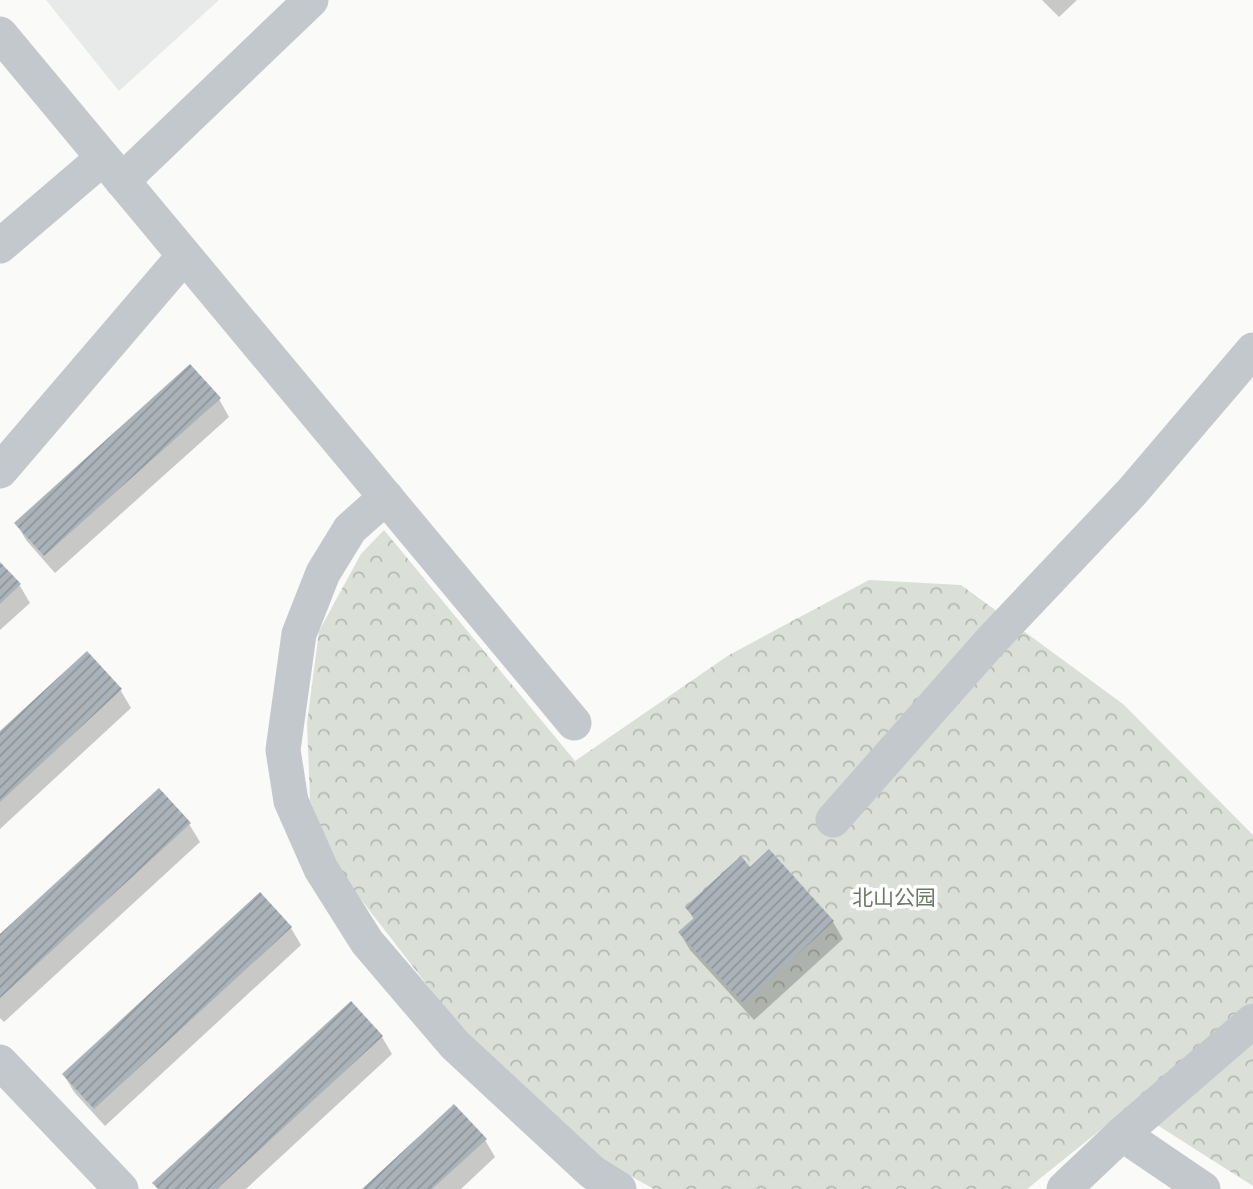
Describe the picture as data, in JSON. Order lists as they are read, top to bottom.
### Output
{
  "parks": ["北山公园"]
}
